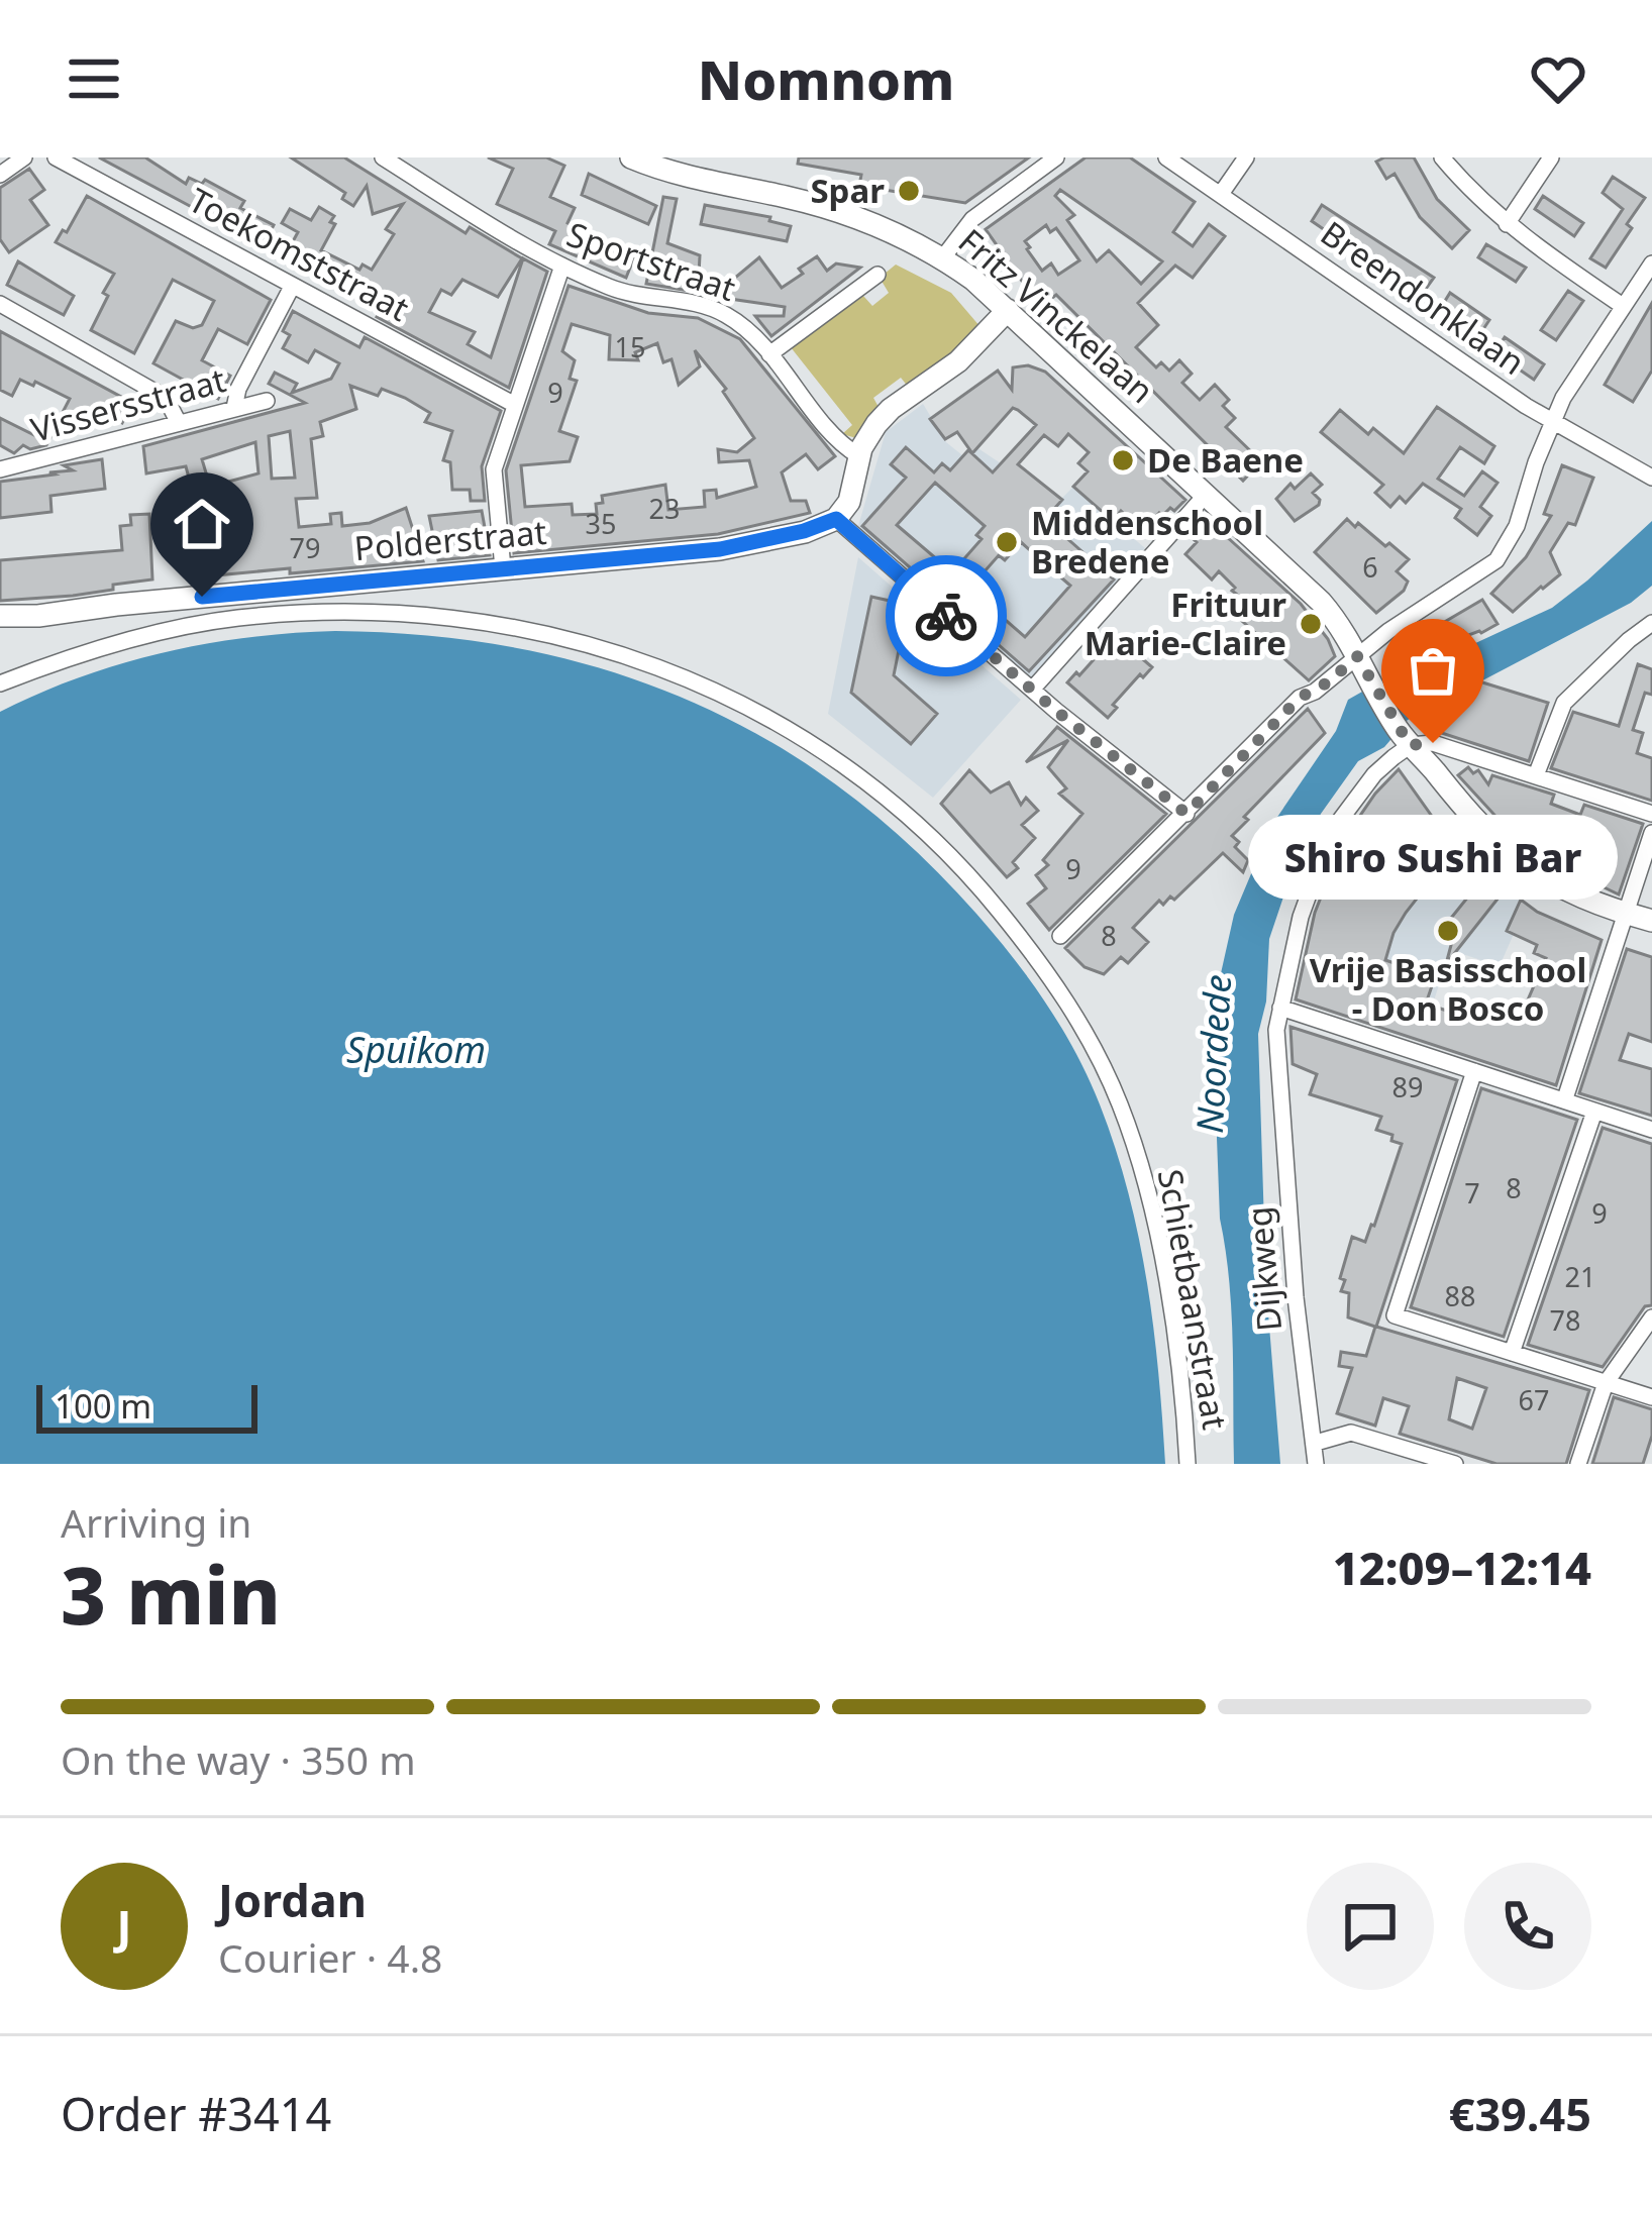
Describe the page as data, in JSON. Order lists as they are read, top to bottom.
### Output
{
  "streets": {
    "street": [
      "Toekomststraat",
      "Sportstraat",
      "Breendonklaan",
      "Fritz Vinckelaan",
      "Vissersstraat",
      "Polderstraat",
      "Dijkweg",
      "Schietbaanstraat"
    ]
  },
  "crossings": [
    ["Fritz Vinckelaan", "Dijkweg"]
  ],
  "water": ["Spuikom", "Noordede"],
  "places": [
    "Spar",
    "De Baene",
    "Middenschool Bredene",
    "Frituur Marie-Claire",
    "Shiro Sushi Bar",
    "Vrije Basisschool - Don Bosco"
  ],
  "house_numbers": [
    "15",
    "9",
    "23",
    "35",
    "79",
    "6",
    "9",
    "8",
    "89",
    "8",
    "7",
    "9",
    "21",
    "88",
    "78",
    "67"
  ],
  "scale_bar": "100 m",
  "page": {
    "header": "Nomnom",
    "bubble": "Shiro Sushi Bar",
    "scale": "100 m",
    "heading": ["3 min", "Arriving in", "12:09–12:14"],
    "panel": [
      "Jordan",
      "Courier · 4.8",
      "Order #3414",
      "€39.45"
    ],
    "bar": "On the way · 350 m",
    "round": "J"
  }
}
